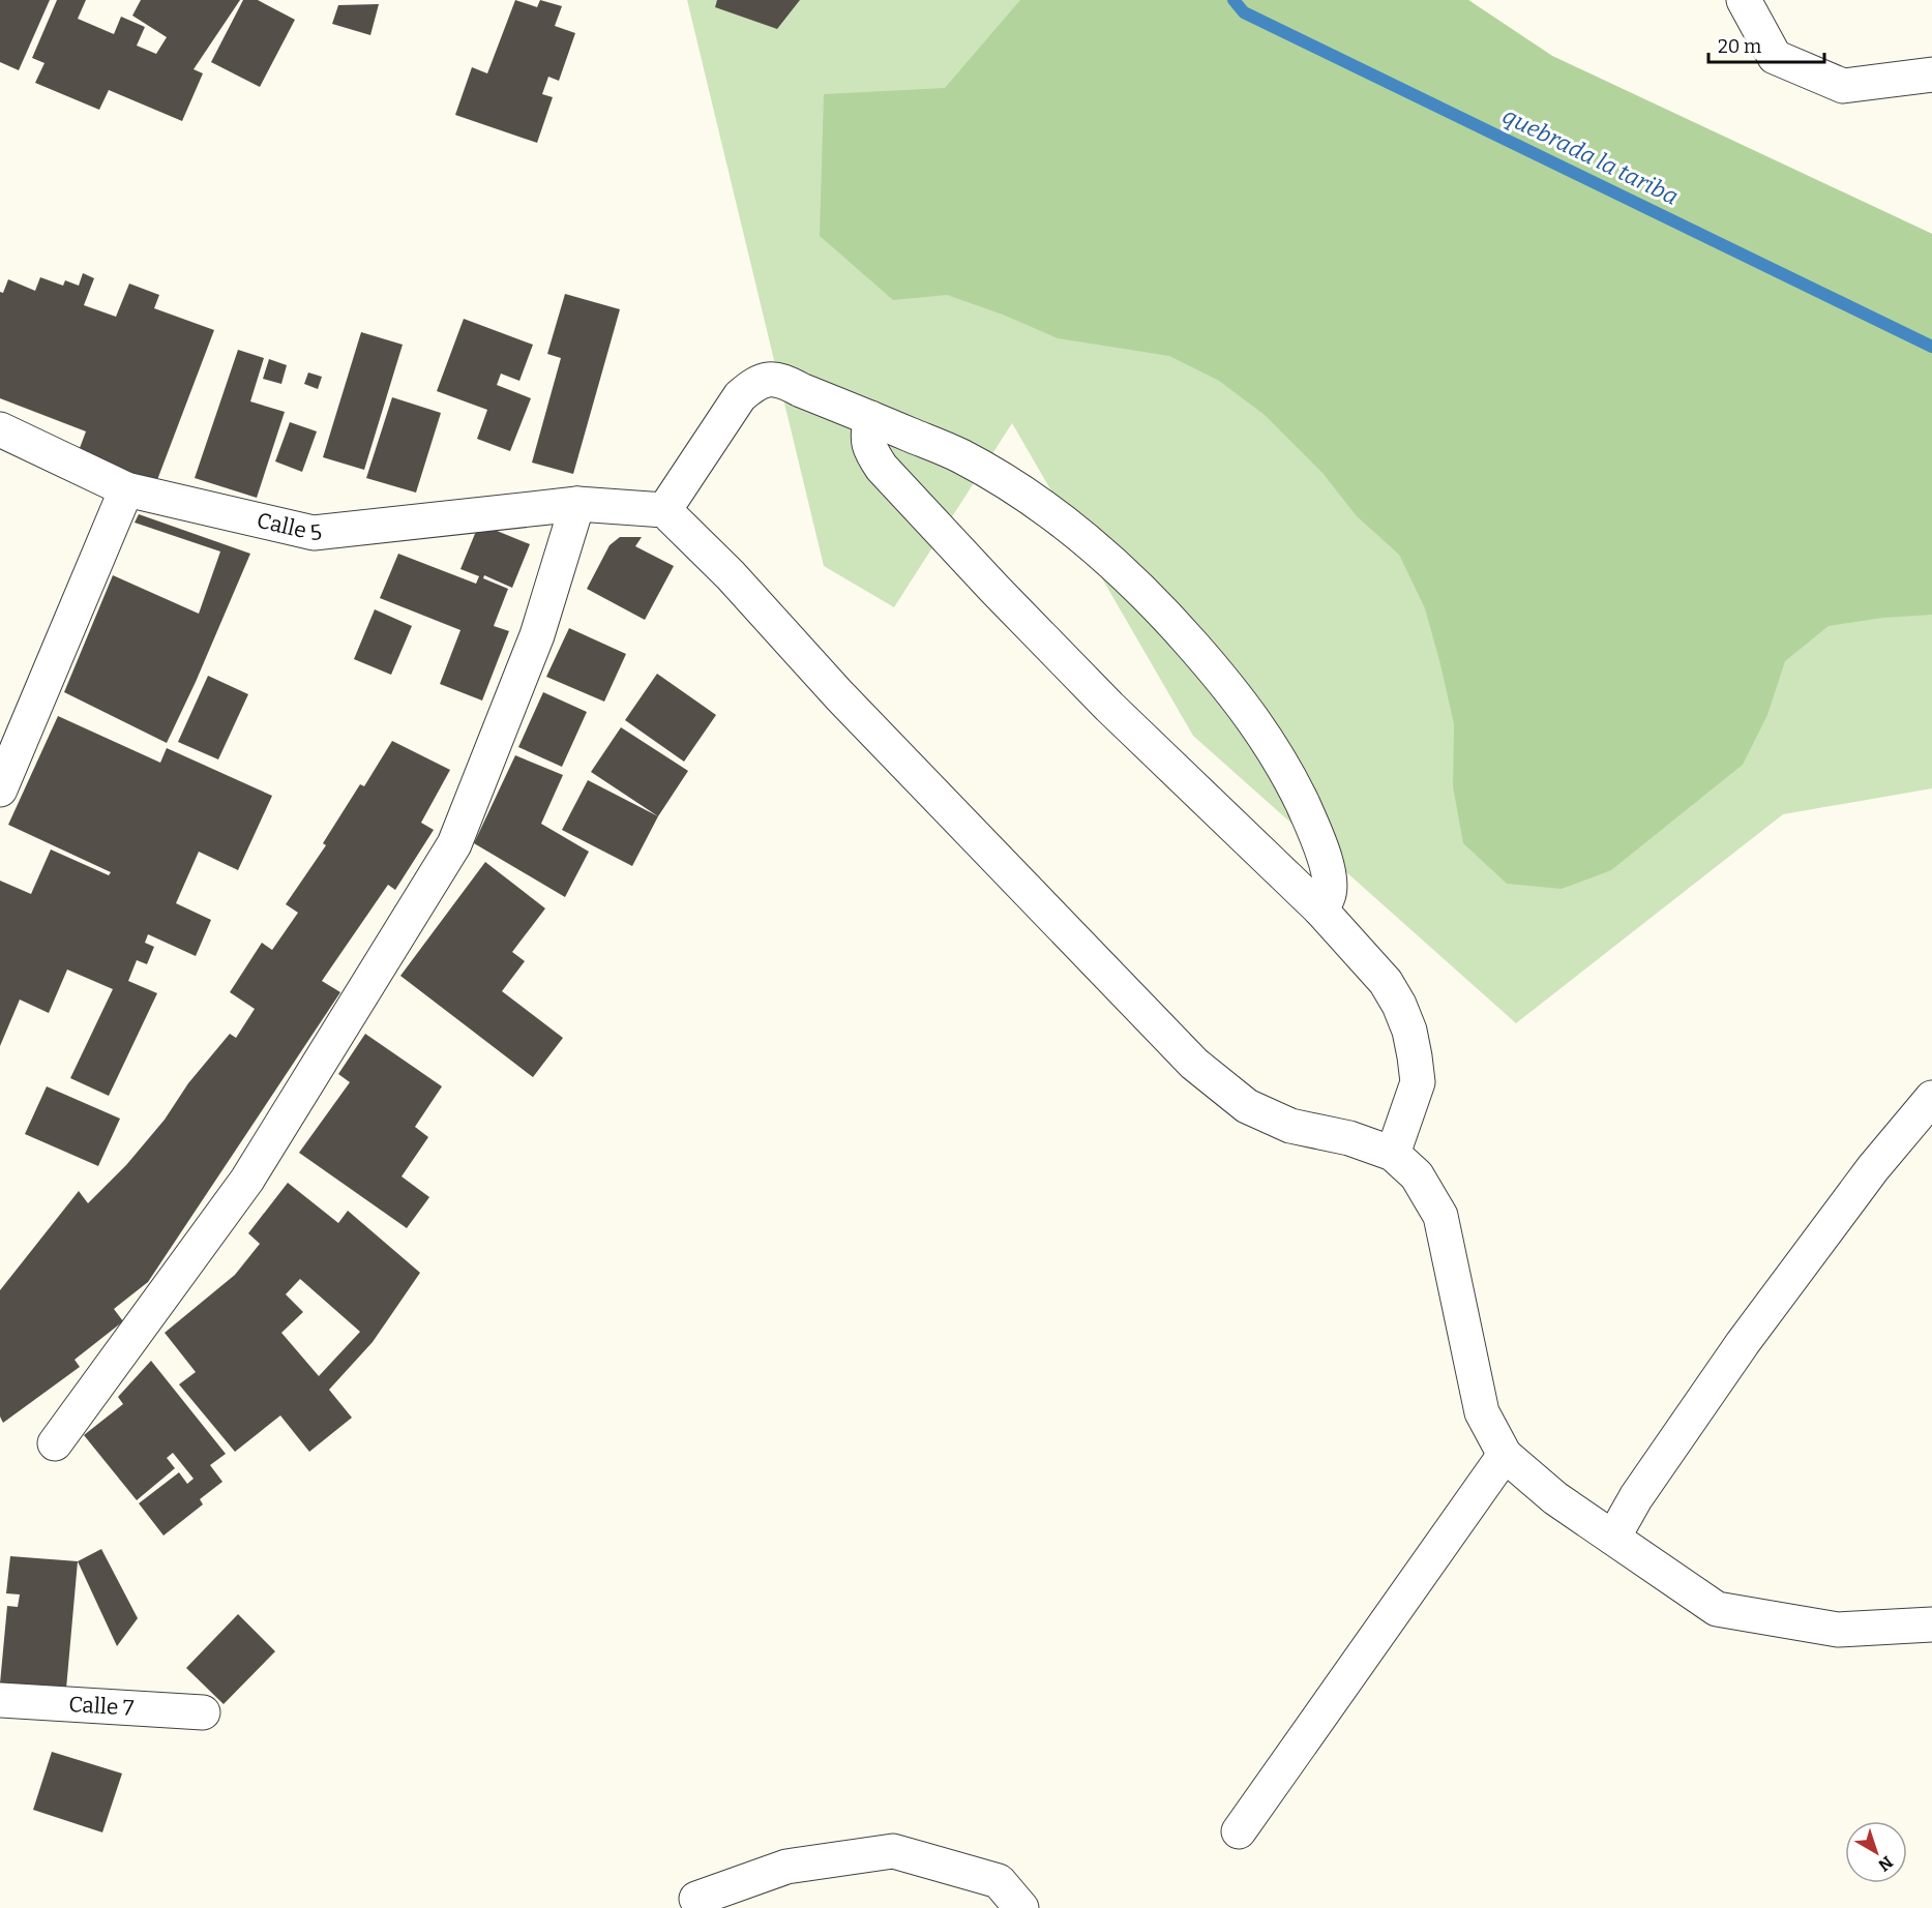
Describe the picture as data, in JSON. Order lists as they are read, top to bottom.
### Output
{
  "streets": {
    "street": ["Calle 5", "Calle 7"]
  },
  "water": ["quebrada la tariba"],
  "scale_bar": "20 m",
  "north": "bottom right"
}
